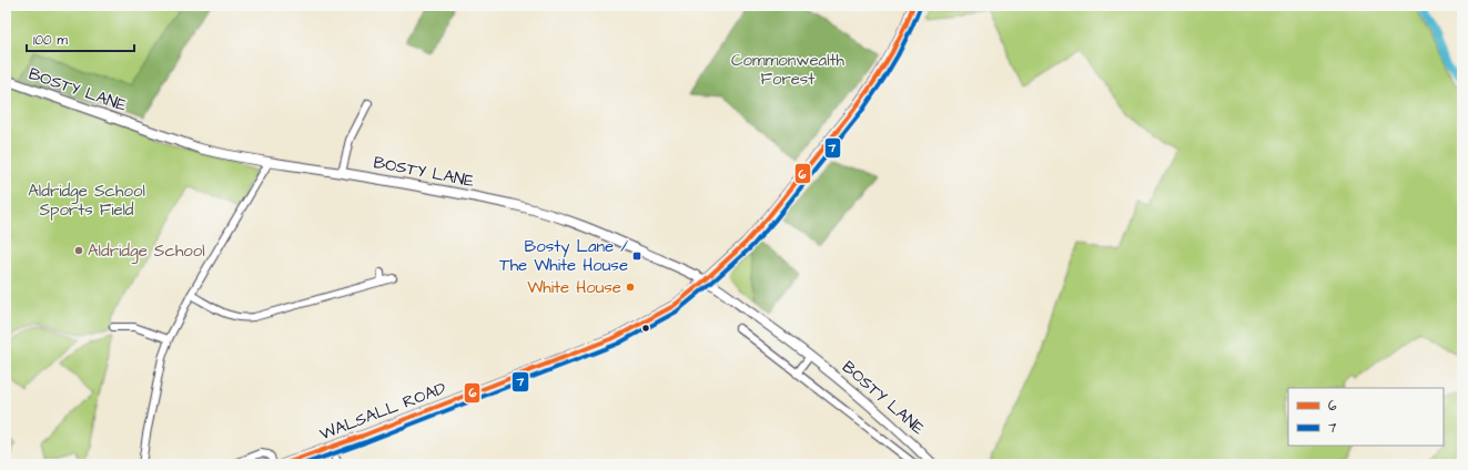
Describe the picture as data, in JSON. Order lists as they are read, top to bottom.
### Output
{
  "streets": {
    "main road": ["BOSTY LANE", "WALSALL ROAD"]
  },
  "crossings": [
    ["BOSTY LANE", "WALSALL ROAD"]
  ],
  "parks": ["Commonwealth Forest", "Aldridge School Sports Field"],
  "places": {
    "other": ["Aldridge School", "White House"],
    "transit": ["Bosty Lane / The White House"]
  },
  "lines": ["transit line 6", "transit line 7"],
  "legend": ["6", "7"],
  "scale_bar": "100 m"
}
